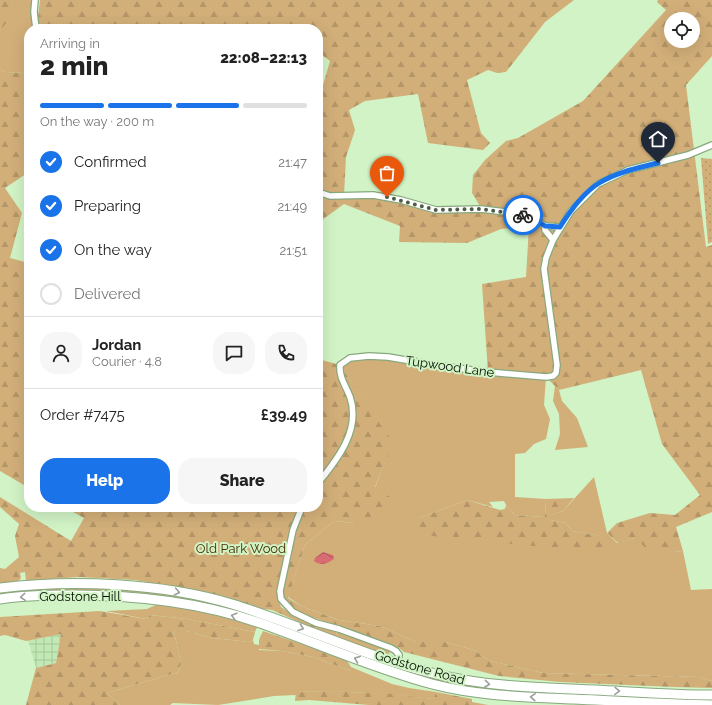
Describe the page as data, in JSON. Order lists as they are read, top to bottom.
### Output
{
  "streets": {
    "highway": ["Godstone Hill", "Godstone Road"],
    "street": ["Tupwood Lane"]
  },
  "crossings": [
    ["Godstone Hill", "Godstone Road"]
  ],
  "parks": ["Old Park Wood"],
  "page": {
    "heading": ["2 min", "Arriving in", "22:08–22:13"],
    "panel": [
      "Jordan",
      "Courier · 4.8",
      "Order #7475",
      "£39.49"
    ],
    "bar": "On the way · 200 m",
    "list": [
      ["Confirmed", "21:47"],
      ["Preparing", "21:49"],
      ["On the way", "21:51"],
      "Delivered"
    ],
    "buttons": ["Help", "Share"]
  }
}
